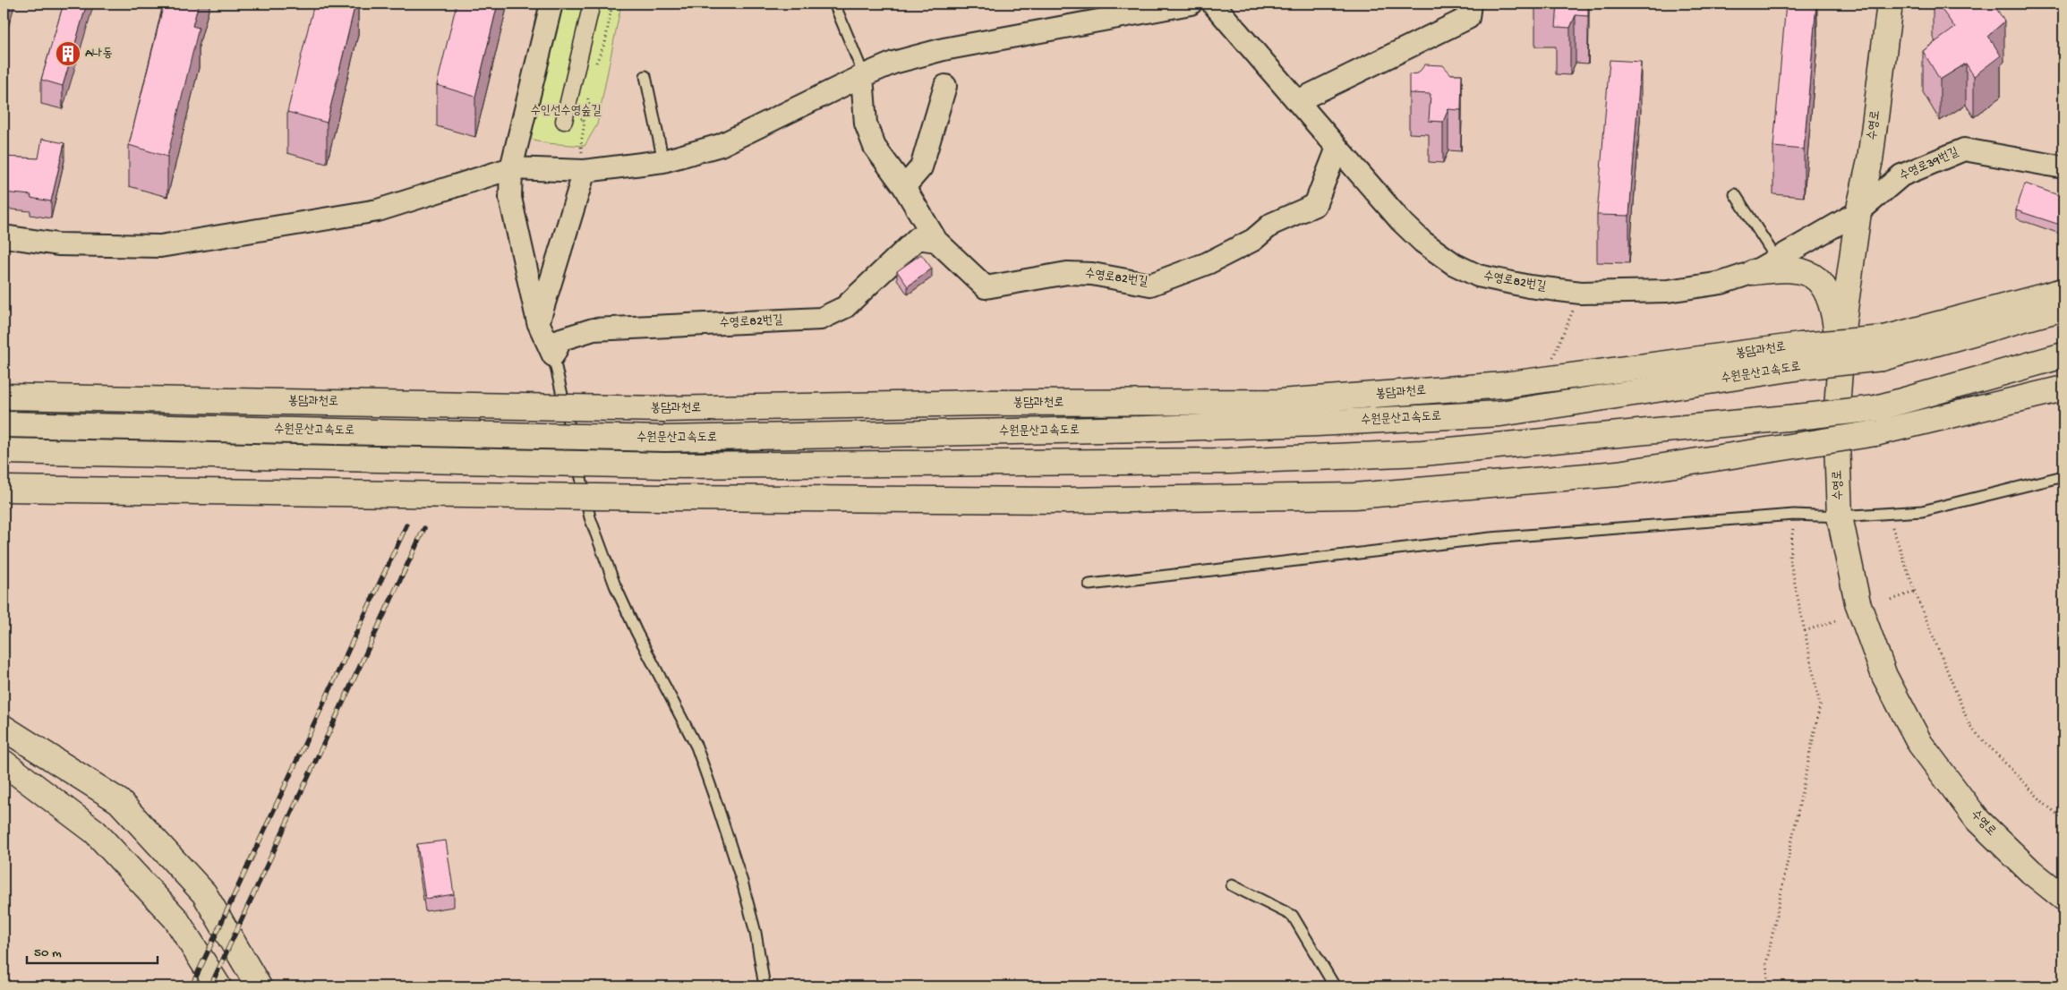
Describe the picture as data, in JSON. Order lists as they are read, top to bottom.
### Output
{
  "streets": {
    "main road": ["수영로", "봉담과천로", "수원문산고속도로"],
    "street": ["수영로39번길", "수영로82번길"]
  },
  "crossings": [
    ["수영로", "수영로39번길"],
    ["수영로", "수영로82번길"],
    ["수영로39번길", "수영로82번길"],
    ["봉담과천로", "수원문산고속도로"]
  ],
  "parks": ["수인선수영숲길"],
  "places": {
    "building": ["A나동"]
  },
  "scale_bar": "50 m"
}
